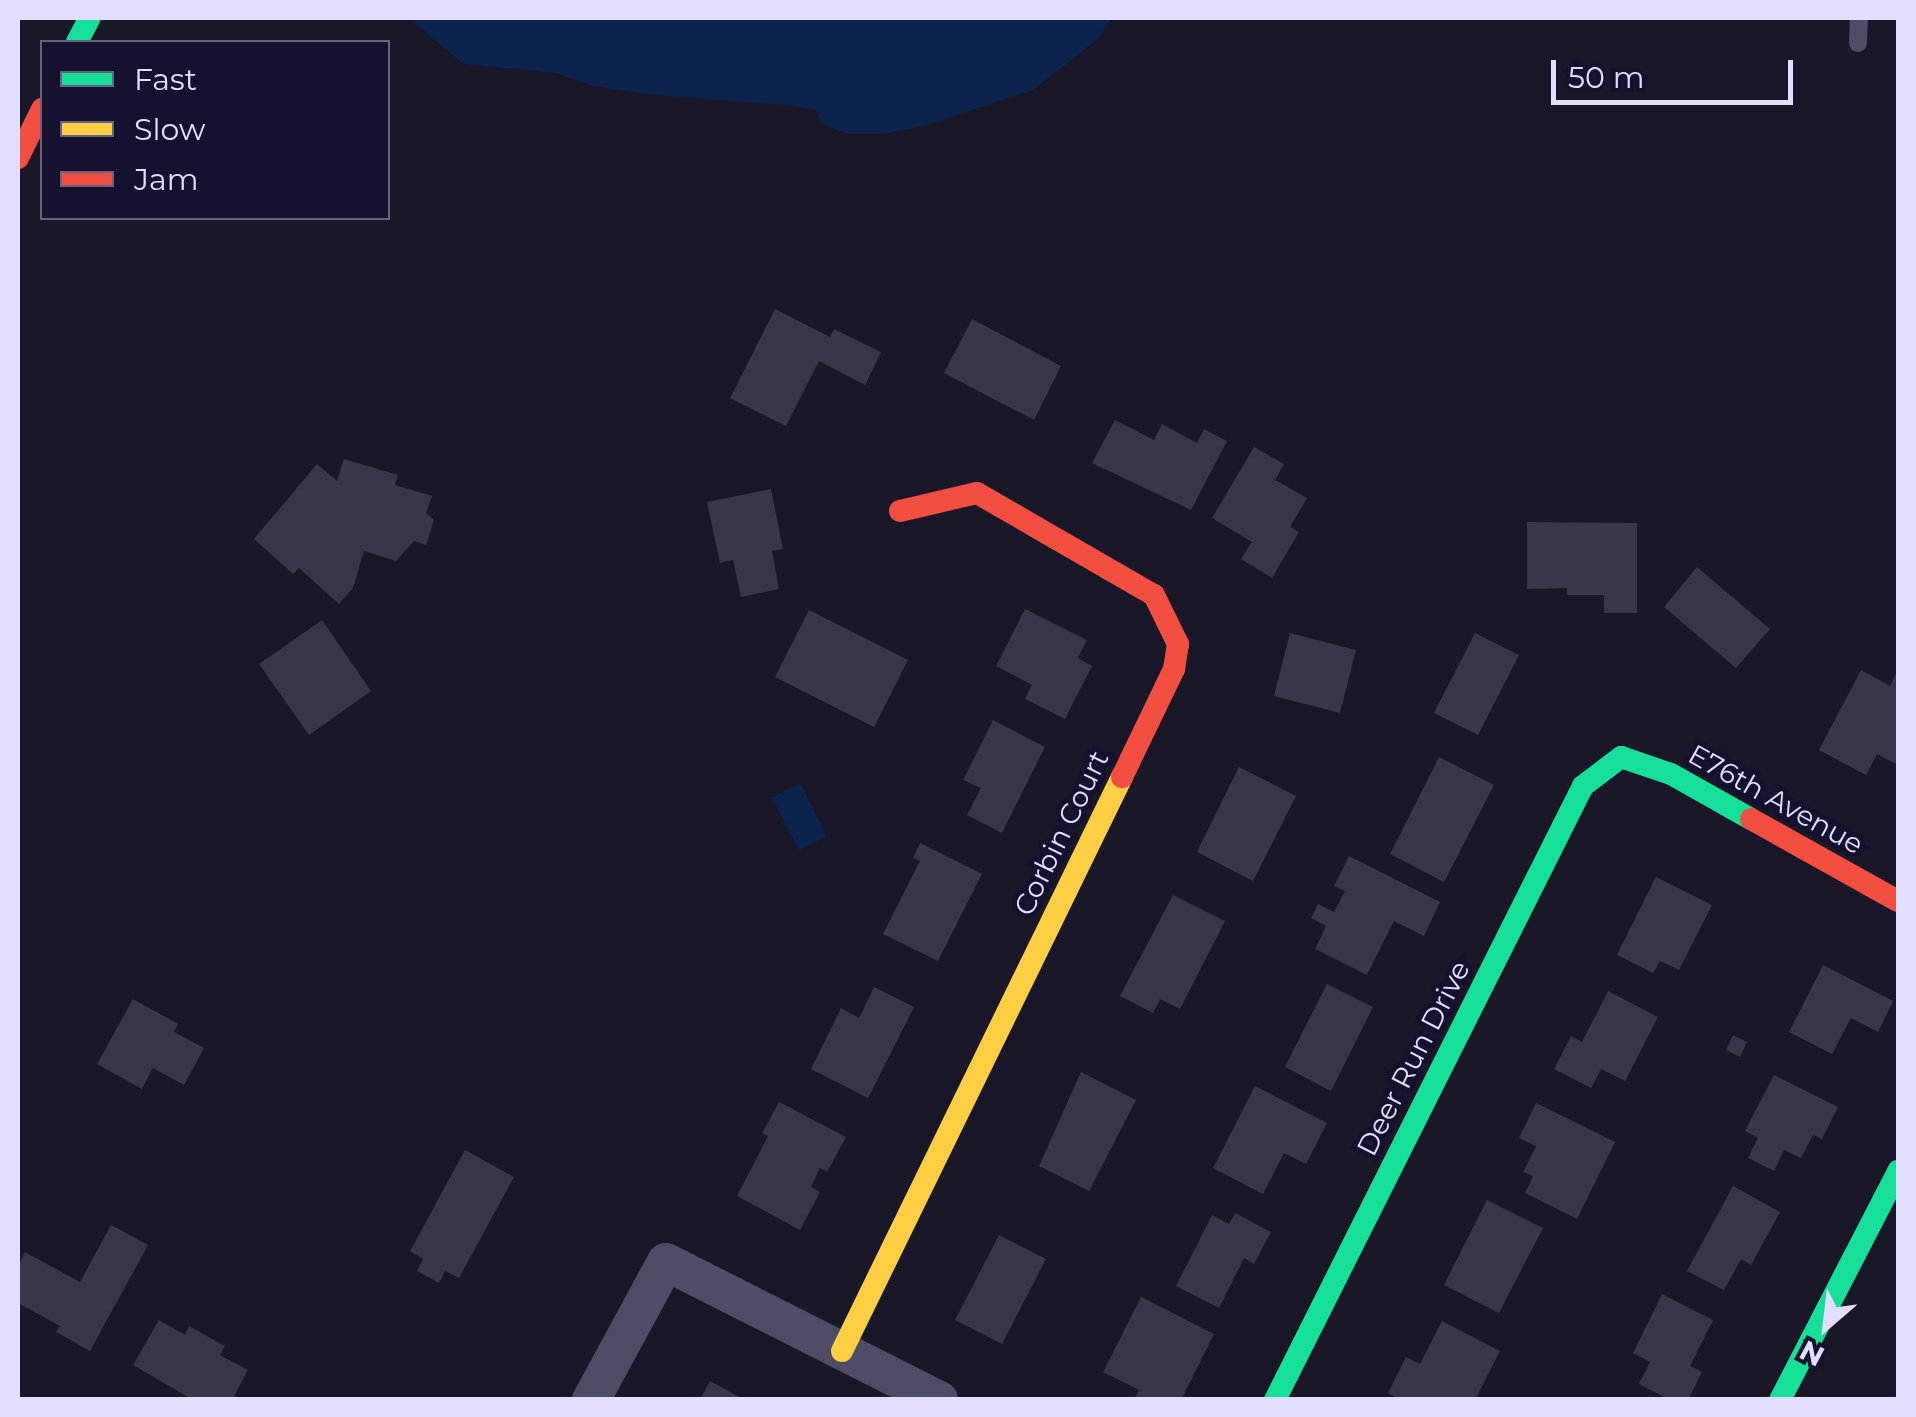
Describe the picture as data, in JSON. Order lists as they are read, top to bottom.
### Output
{
  "streets": {
    "street": ["E76th Avenue", "Corbin Court", "Deer Run Drive"]
  },
  "crossings": [
    ["E76th Avenue", "Deer Run Drive"]
  ],
  "legend": ["Fast", "Slow", "Jam"],
  "scale_bar": "50 m",
  "north": "bottom left"
}
